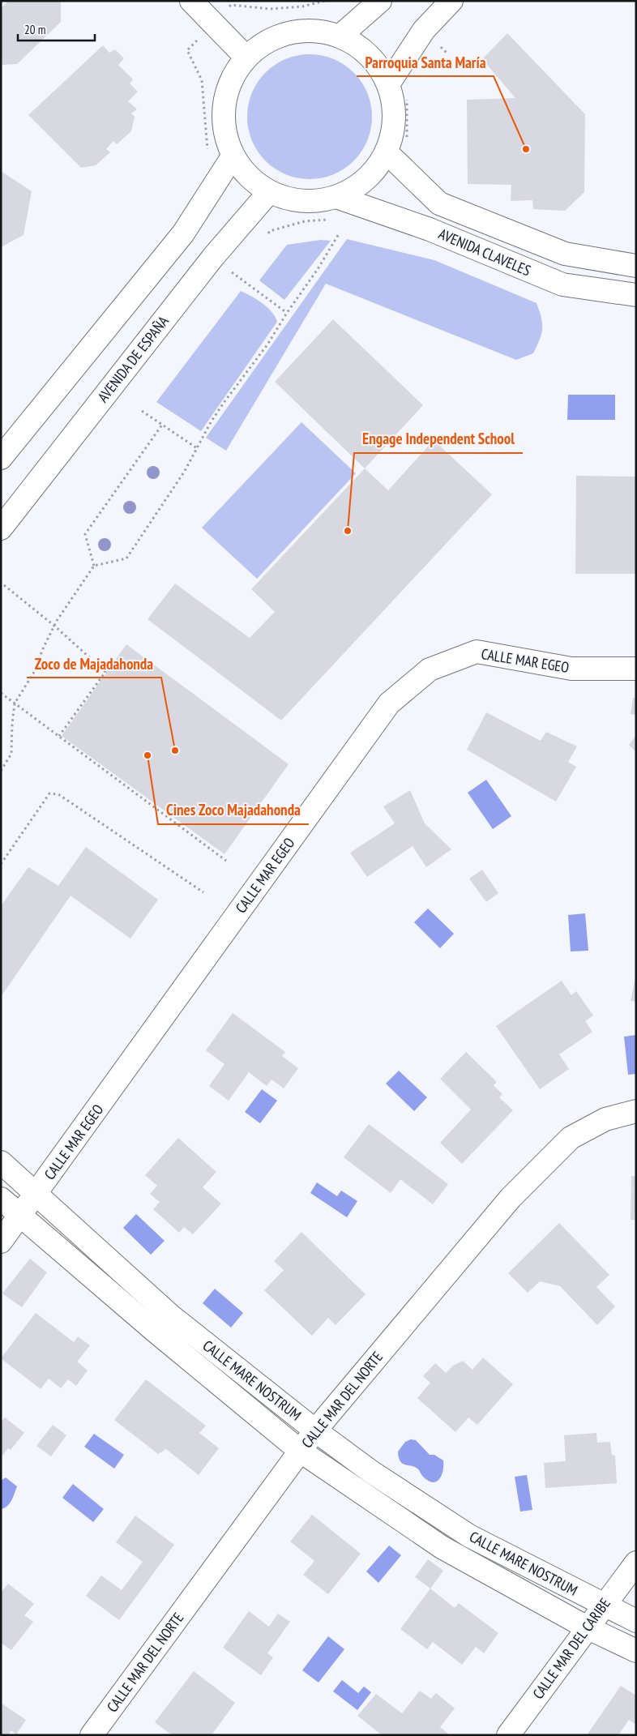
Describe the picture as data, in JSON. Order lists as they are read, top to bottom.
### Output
{
  "streets": {
    "street": [
      "AVENIDA CLAVELES",
      "AVENIDA DE ESPAÑA",
      "CALLE MAR EGEO",
      "CALLE MARE NOSTRUM",
      "CALLE MAR DEL NORTE",
      "CALLE MAR DEL CARIBE"
    ]
  },
  "crossings": [
    ["CALLE MAR EGEO", "CALLE MARE NOSTRUM"],
    ["CALLE MARE NOSTRUM", "CALLE MAR DEL NORTE"],
    ["CALLE MARE NOSTRUM", "CALLE MAR DEL CARIBE"]
  ],
  "places": [
    "Parroquia Santa María",
    "Engage Independent School",
    "Zoco de Majadahonda",
    "Cines Zoco Majadahonda"
  ],
  "scale_bar": "20 m"
}
